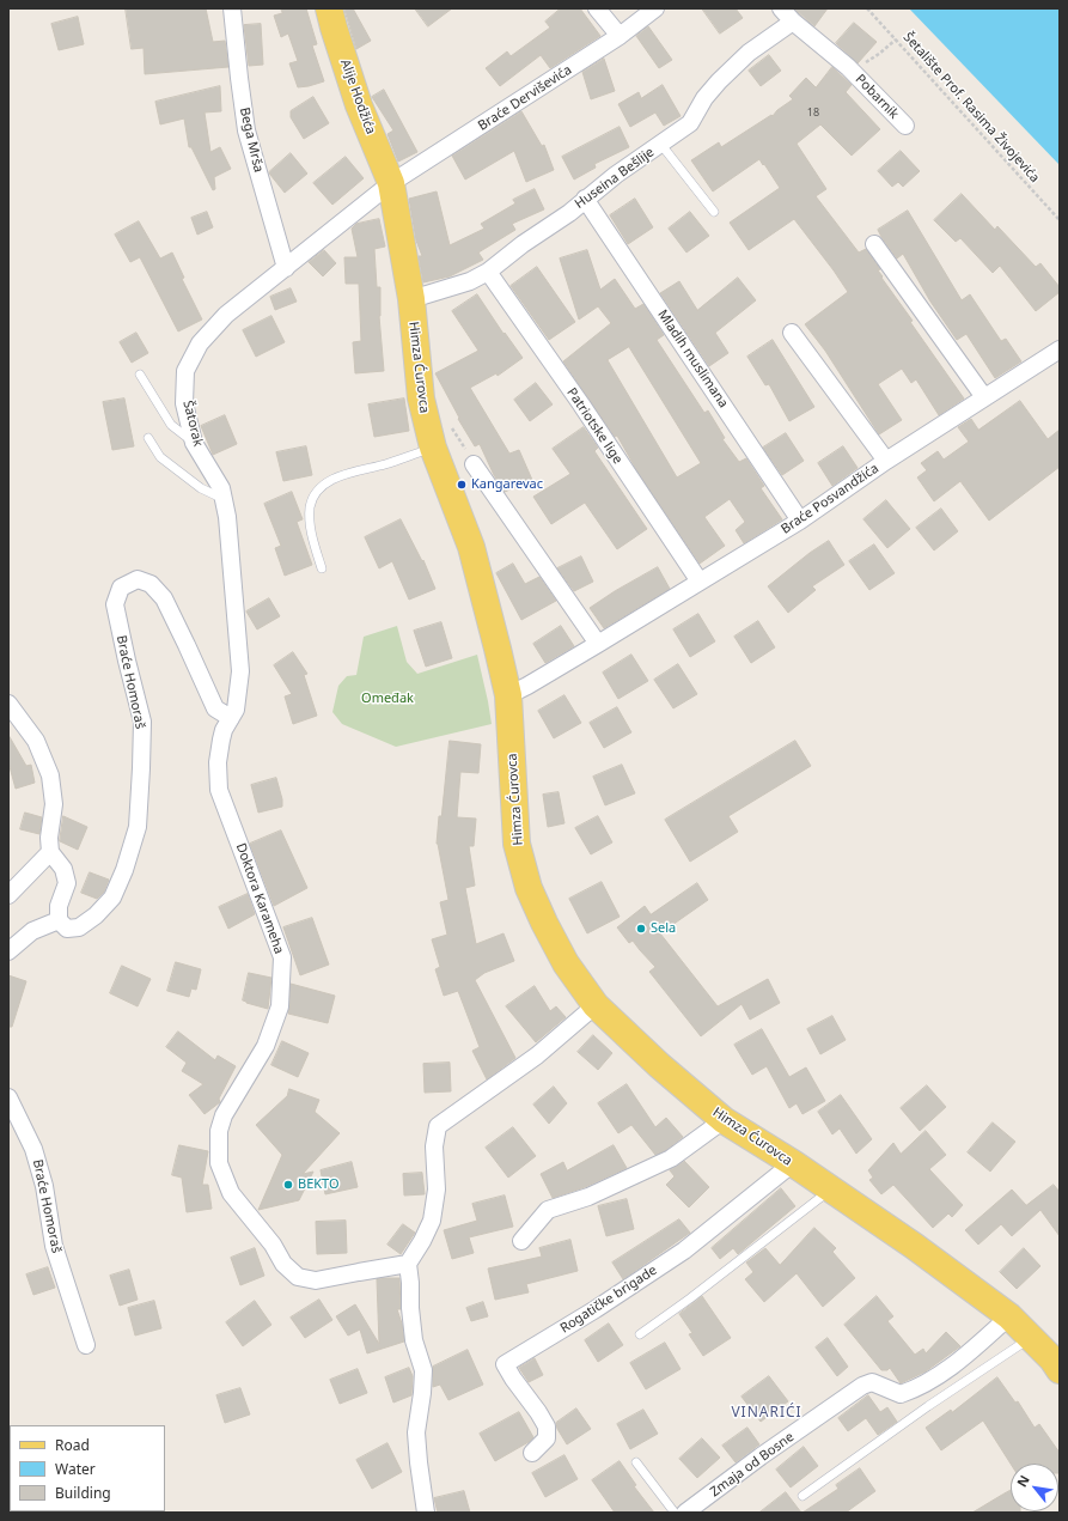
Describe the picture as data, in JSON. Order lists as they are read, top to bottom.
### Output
{
  "streets": {
    "main road": ["Alije Hodžića", "Himza Ćurovca"],
    "street": [
      "Pobarnik",
      "Braće Derviševića",
      "Bega Mrša",
      "Huseina Bešlije",
      "Mladih muslimana",
      "Šatorak",
      "Patriotske lige",
      "Braće Posvandžića",
      "Braće Homoraš",
      "Doktora Karameha",
      "Rogatičke brigade",
      "Zmaja od Bosne"
    ],
    "path": ["Šetalište Prof. Rasima Živojevića"]
  },
  "crossings": [
    ["Alije Hodžića", "Braće Derviševića"],
    ["Alije Hodžića", "Himza Ćurovca"],
    ["Alije Hodžića", "Šatorak"],
    ["Pobarnik", "Šetalište Prof. Rasima Živojevića"],
    ["Pobarnik", "Huseina Bešlije"],
    ["Braće Derviševića", "Himza Ćurovca"],
    ["Braće Derviševića", "Šatorak"],
    ["Bega Mrša", "Šatorak"],
    ["Huseina Bešlije", "Mladih muslimana"],
    ["Huseina Bešlije", "Himza Ćurovca"],
    ["Huseina Bešlije", "Patriotske lige"],
    ["Mladih muslimana", "Braće Posvandžića"],
    ["Himza Ćurovca", "Šatorak"],
    ["Himza Ćurovca", "Braće Posvandžića"],
    ["Himza Ćurovca", "Rogatičke brigade"],
    ["Himza Ćurovca", "Zmaja od Bosne"],
    ["Šatorak", "Braće Homoraš"],
    ["Šatorak", "Doktora Karameha"],
    ["Patriotske lige", "Braće Posvandžića"],
    ["Braće Homoraš", "Doktora Karameha"]
  ],
  "districts": ["VINARIĆI"],
  "parks": ["Omeđak"],
  "places": ["Kangarevac", "Sela", "BEKTO"],
  "house_numbers": ["18"],
  "legend": ["Road", "Water", "Building"],
  "north": "top left"
}
